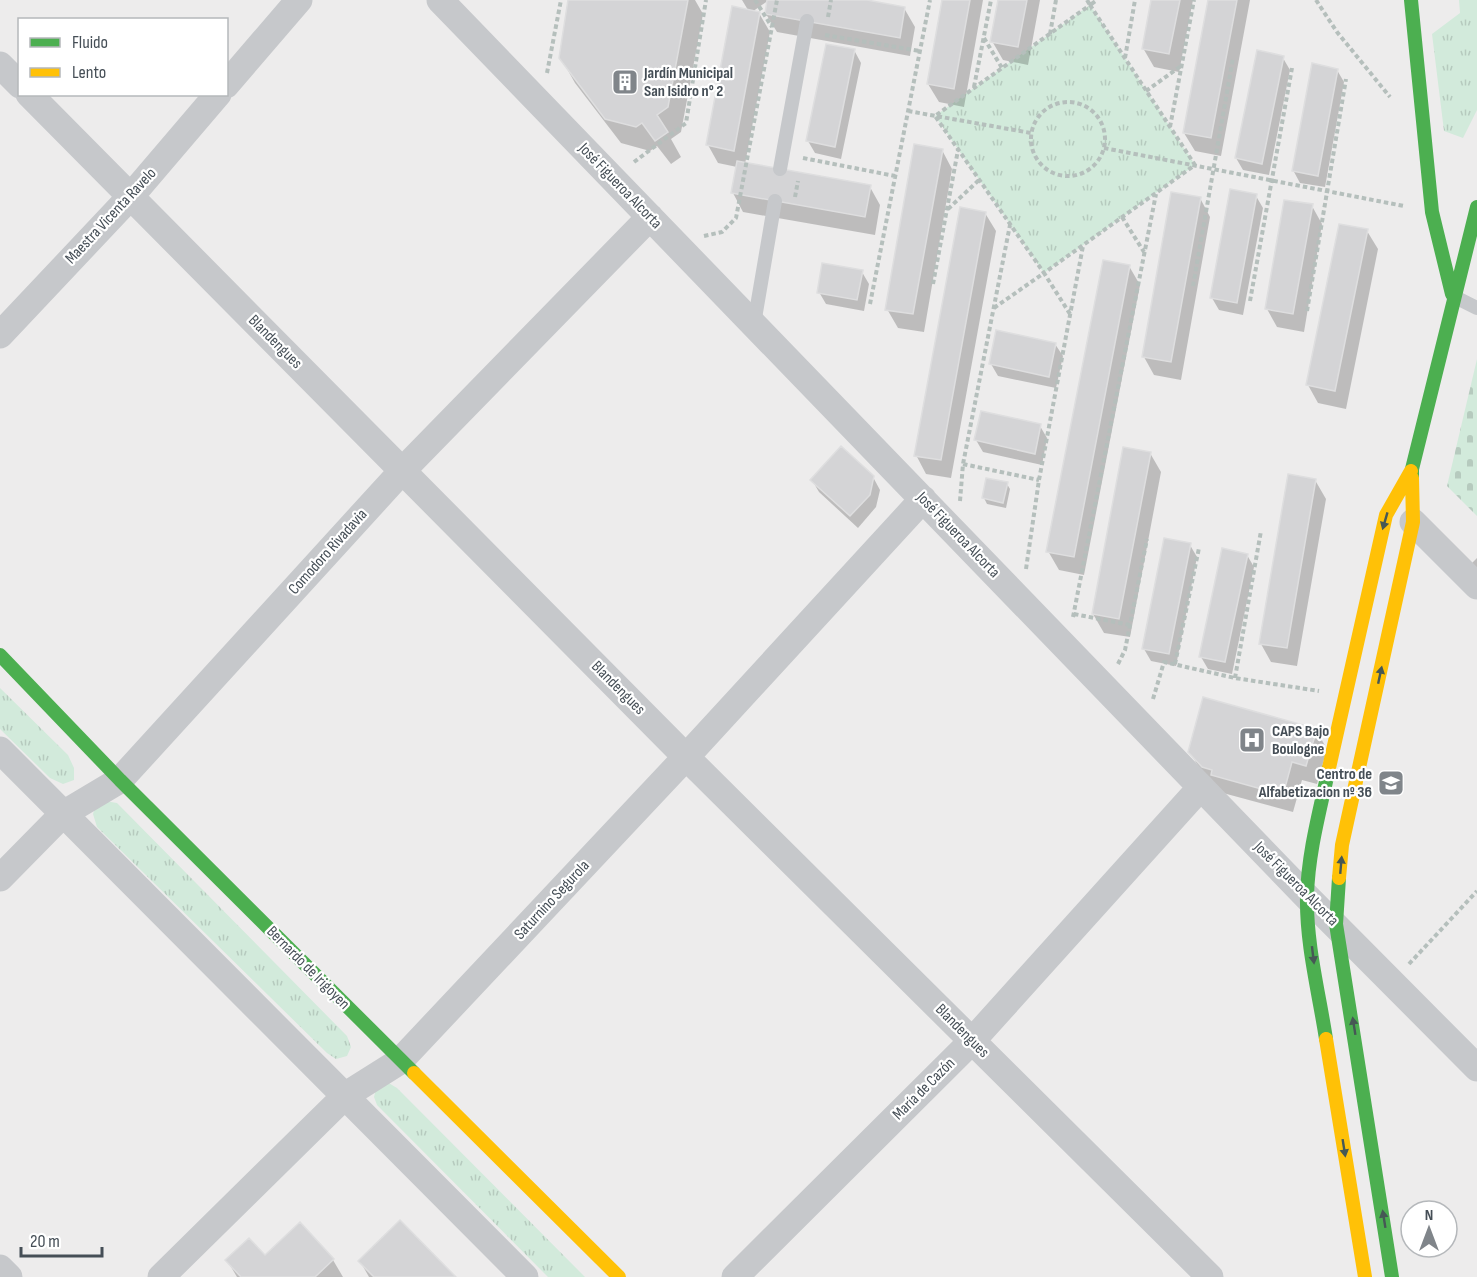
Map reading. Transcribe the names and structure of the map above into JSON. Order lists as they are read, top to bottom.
{
  "streets": {
    "main road": ["Bernardo de Irigoyen"],
    "street": [
      "José Figueroa Alcorta",
      "Maestra Vicenta Ravelo",
      "Blandengues",
      "Comodoro Rivadavia",
      "Saturnino Segurola",
      "María de Cazón"
    ]
  },
  "crossings": [
    ["José Figueroa Alcorta", "Comodoro Rivadavia"],
    ["José Figueroa Alcorta", "Saturnino Segurola"],
    ["José Figueroa Alcorta", "María de Cazón"],
    ["Maestra Vicenta Ravelo", "Blandengues"],
    ["Blandengues", "Comodoro Rivadavia"],
    ["Blandengues", "Saturnino Segurola"],
    ["Blandengues", "María de Cazón"],
    ["Comodoro Rivadavia", "Bernardo de Irigoyen"],
    ["Saturnino Segurola", "Bernardo de Irigoyen"]
  ],
  "places": {
    "building": ["Jardín Municipal San Isidro n° 2"],
    "hospital": ["CAPS Bajo Boulogne"],
    "school or university": ["Centro de Alfabetizacion nº 36"]
  },
  "legend": ["Fluido", "Lento"],
  "scale_bar": "20 m",
  "north": "top"
}
